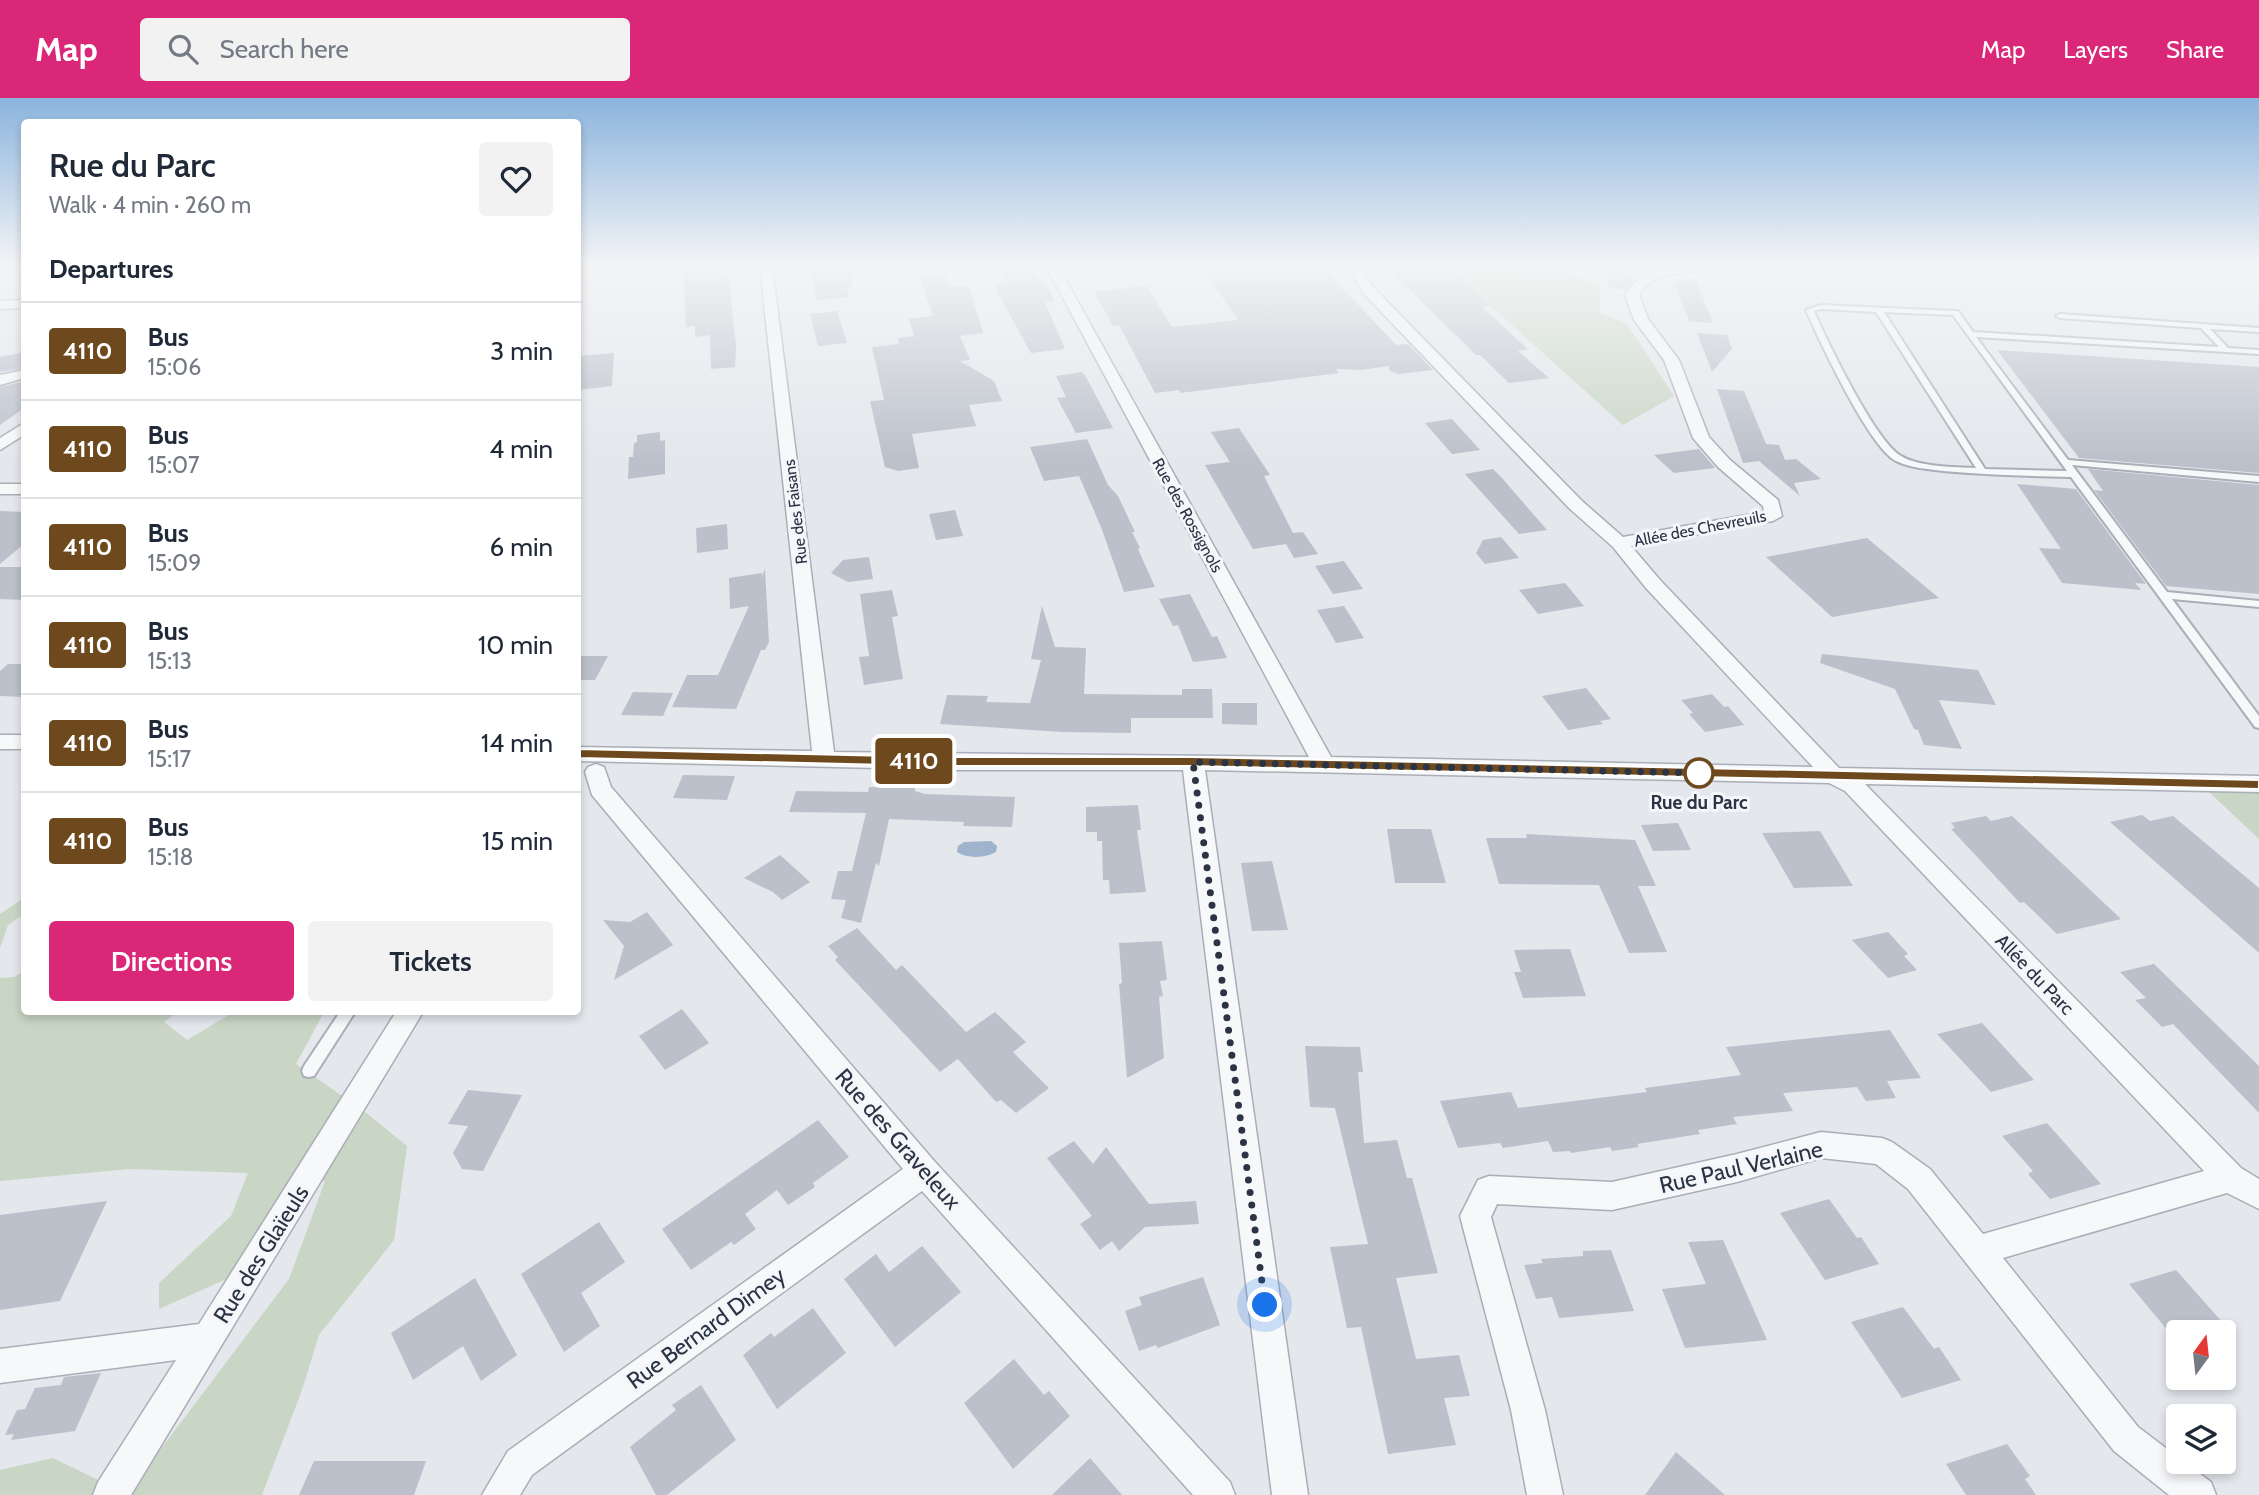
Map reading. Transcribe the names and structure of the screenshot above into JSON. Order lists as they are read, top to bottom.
{
  "streets": {
    "street": [
      "Rue des Faisans",
      "Rue des Rossignols",
      "Allée des Chevreuils",
      "Allée du Parc",
      "Rue des Graveleux",
      "Rue Paul Verlaine",
      "Rue des Glaïeuls",
      "Rue Bernard Dimey"
    ]
  },
  "crossings": [
    ["Rue des Graveleux", "Rue Bernard Dimey"]
  ],
  "places": ["Rue du Parc"],
  "lines": ["bus line 4110"],
  "north": "top",
  "page": {
    "header": "Map",
    "search": "Search here",
    "nav": ["Map", "Layers", "Share"],
    "on_map": "4110",
    "heading": [
      ["Rue du Parc", "Walk · 4 min · 260 m"],
      "Departures"
    ],
    "list": [
      {
        "mark": "4110",
        "name": "Bus",
        "note": "15:06",
        "value": "3 min"
      },
      {
        "mark": "4110",
        "name": "Bus",
        "note": "15:07",
        "value": "4 min"
      },
      {
        "mark": "4110",
        "name": "Bus",
        "note": "15:09",
        "value": "6 min"
      },
      {
        "mark": "4110",
        "name": "Bus",
        "note": "15:13",
        "value": "10 min"
      },
      {
        "mark": "4110",
        "name": "Bus",
        "note": "15:17",
        "value": "14 min"
      },
      {
        "mark": "4110",
        "name": "Bus",
        "note": "15:18",
        "value": "15 min"
      }
    ],
    "buttons": ["Directions", "Tickets"]
  }
}
